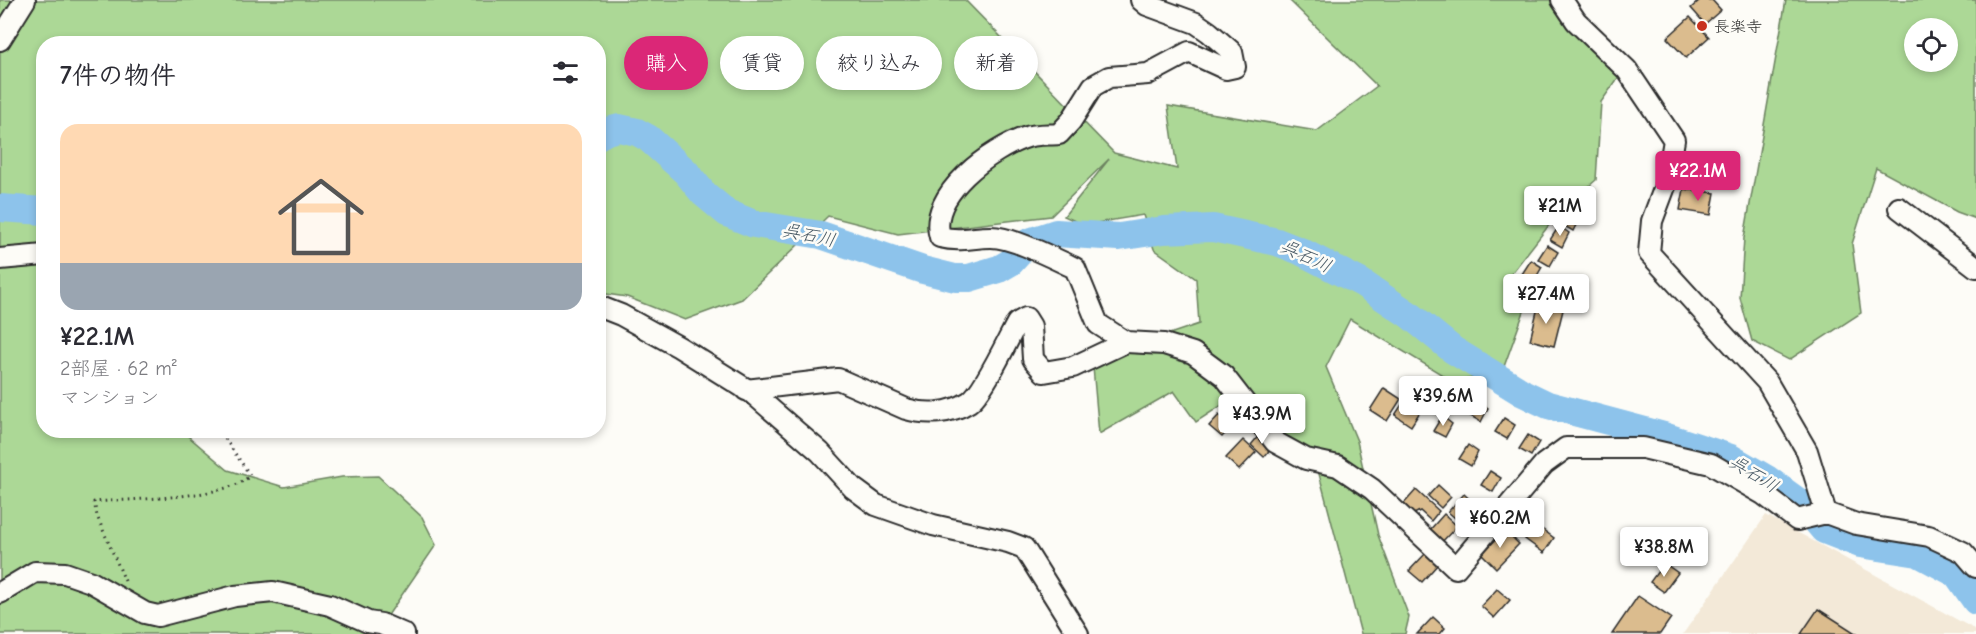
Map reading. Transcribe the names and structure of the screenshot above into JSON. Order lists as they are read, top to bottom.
{
  "water": ["呉石川"],
  "places": ["長楽寺"],
  "page": {
    "chip": [
      "購入",
      "賃貸",
      "絞り込み",
      "新着"
    ],
    "heading": "7件の物件",
    "list": [
      {
        "name": "¥22.1M",
        "note": "2部屋 · 62 m² · マンション"
      }
    ],
    "price": [
      "¥22.1M",
      "¥21M",
      "¥27.4M",
      "¥39.6M",
      "¥43.9M",
      "¥60.2M",
      "¥38.8M"
    ]
  }
}
